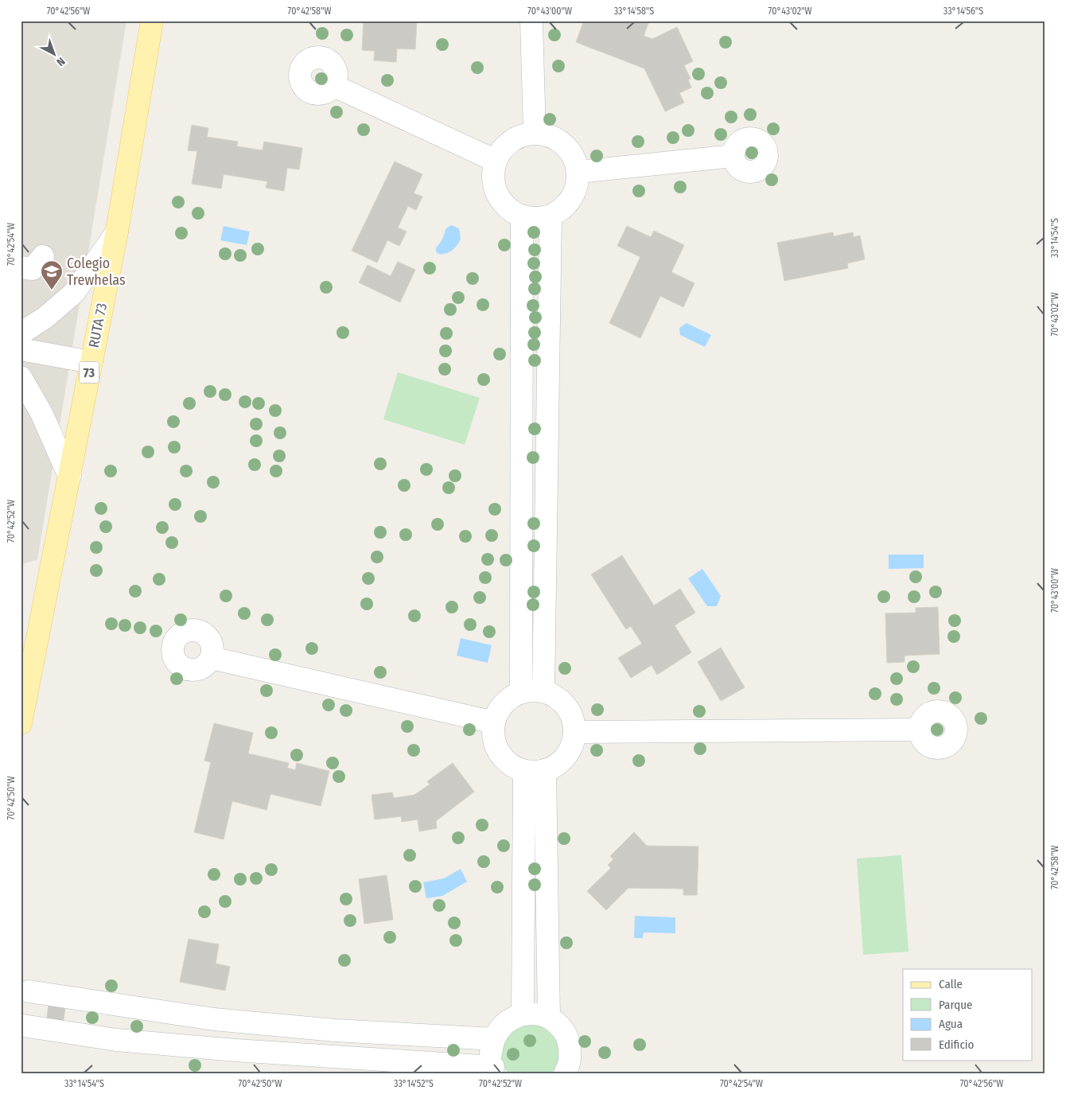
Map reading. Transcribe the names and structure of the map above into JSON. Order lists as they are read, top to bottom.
{
  "streets": {
    "main road": ["RUTA 73", "73"]
  },
  "places": {
    "school or university": ["Colegio Trewhelas"]
  },
  "legend": [
    "Calle",
    "Parque",
    "Agua",
    "Edificio"
  ],
  "north": "bottom right",
  "coordinates": [
    "70°42'56\"W",
    "70°42'58\"W",
    "70°43'00\"W",
    "33°14'58\"S",
    "70°43'02\"W",
    "33°14'56\"S",
    "33°14'54\"S",
    "70°42'54\"W",
    "70°42'52\"W",
    "70°42'50\"W",
    "33°14'52\"S"
  ]
}
